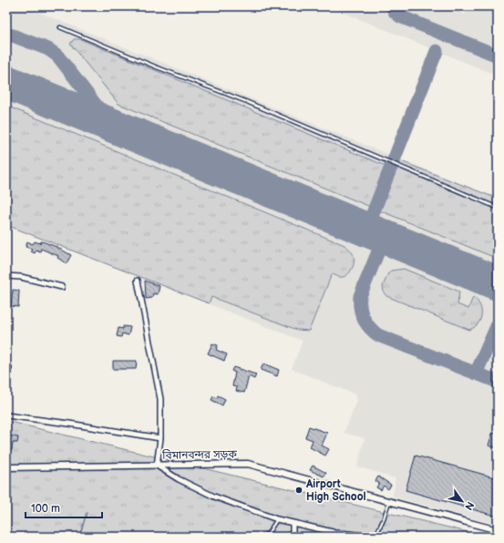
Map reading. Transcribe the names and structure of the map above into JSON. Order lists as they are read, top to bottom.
{
  "streets": {
    "street": ["বিমানবন্দর সড়ক"]
  },
  "places": ["Airport High School"],
  "scale_bar": "100 m",
  "north": "bottom right"
}
